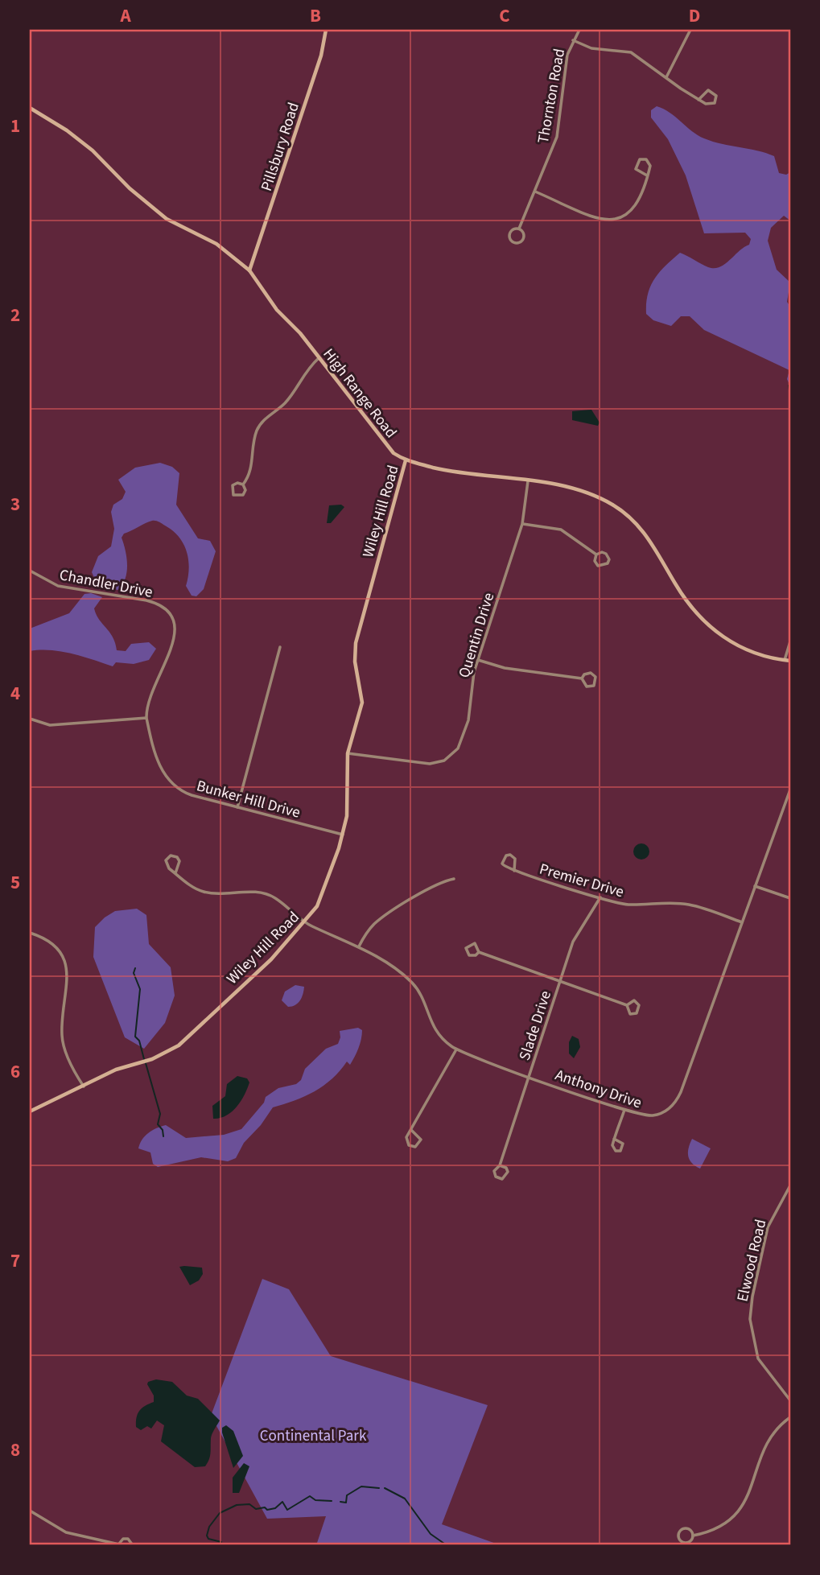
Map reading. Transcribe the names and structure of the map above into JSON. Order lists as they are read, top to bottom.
{
  "streets": {
    "street": [
      "Thornton Road",
      "Pillsbury Road",
      "High Range Road",
      "Wiley Hill Road",
      "Chandler Drive",
      "Quentin Drive",
      "Bunker Hill Drive",
      "Premier Drive",
      "Slade Drive",
      "Anthony Drive",
      "Elwood Road"
    ]
  },
  "crossings": [
    ["Pillsbury Road", "High Range Road"],
    ["High Range Road", "Wiley Hill Road"],
    ["High Range Road", "Quentin Drive"],
    ["Wiley Hill Road", "Quentin Drive"],
    ["Wiley Hill Road", "Bunker Hill Drive"],
    ["Wiley Hill Road", "Anthony Drive"],
    ["Chandler Drive", "Bunker Hill Drive"],
    ["Premier Drive", "Slade Drive"],
    ["Premier Drive", "Anthony Drive"],
    ["Slade Drive", "Anthony Drive"]
  ],
  "parks": ["Continental Park"],
  "grid": {
    "columns": [
      "A",
      "B",
      "C",
      "D"
    ],
    "rows": [
      "1",
      "2",
      "3",
      "4",
      "5",
      "6",
      "7",
      "8"
    ]
  }
}
